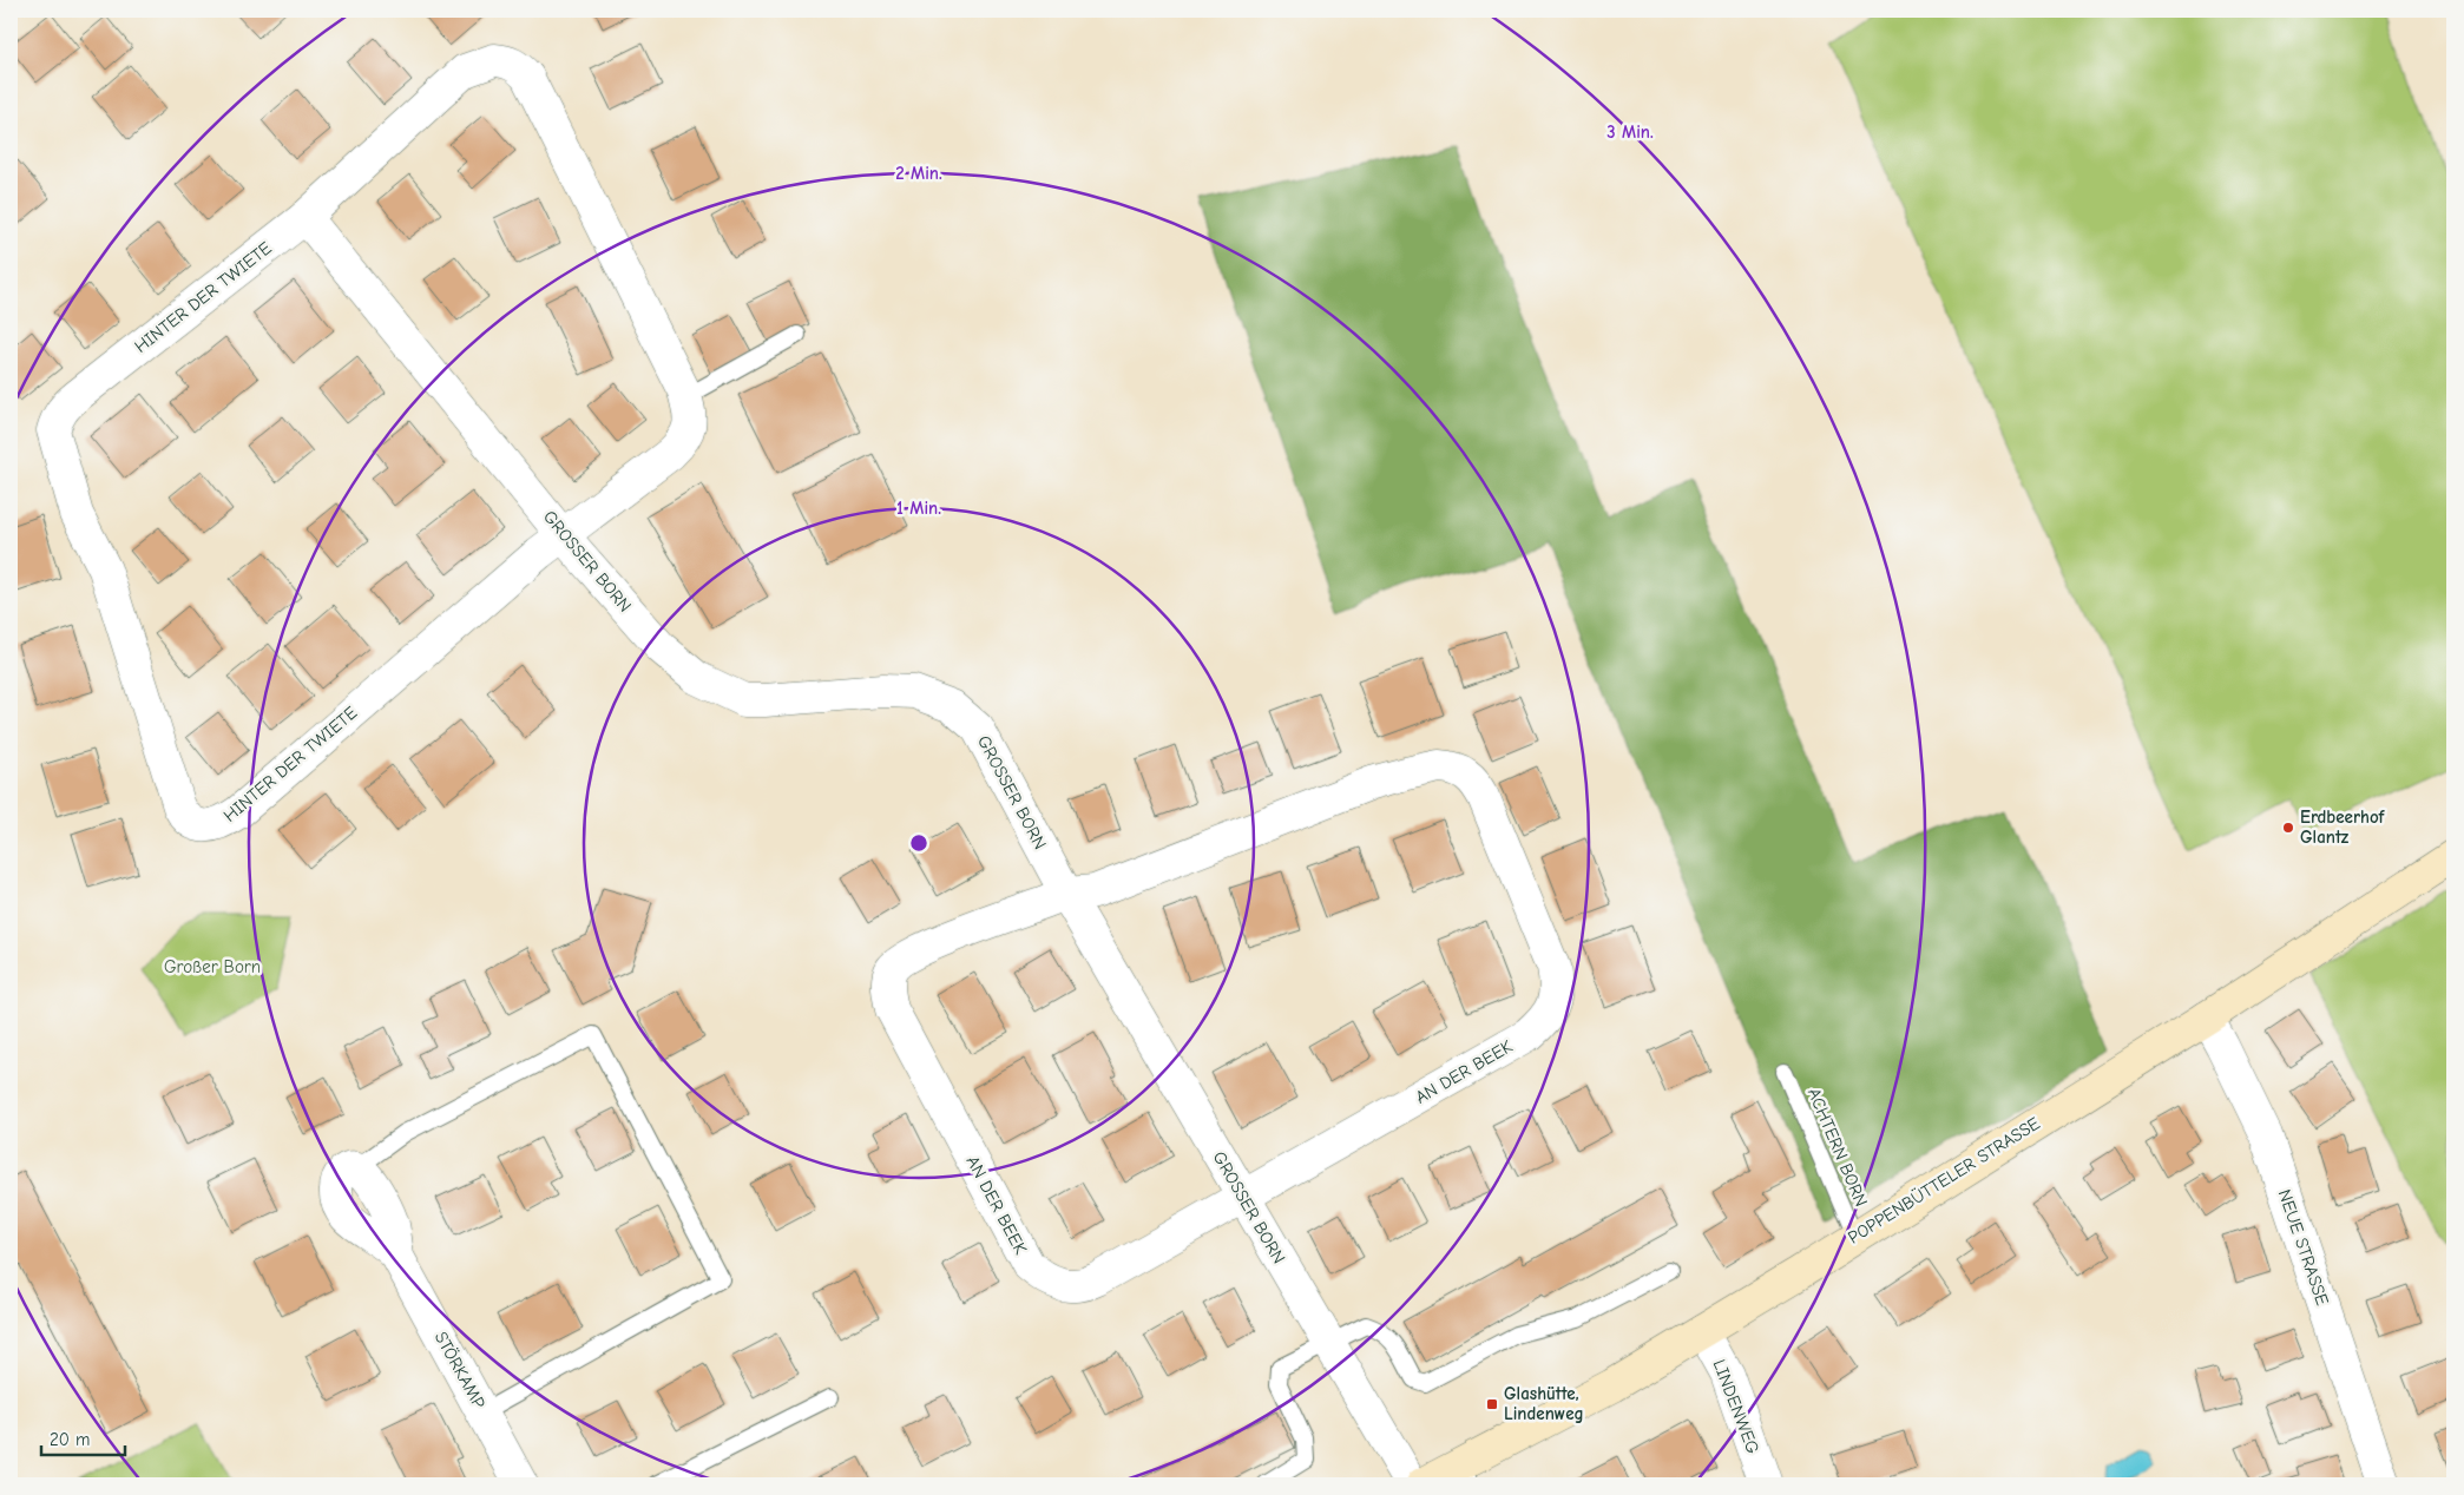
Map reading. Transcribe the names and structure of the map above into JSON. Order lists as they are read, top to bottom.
{
  "streets": {
    "main road": ["POPPENBÜTTELER STRASSE"],
    "street": [
      "HINTER DER TWIETE",
      "GROSSER BORN",
      "AN DER BEEK",
      "NEUE STRASSE",
      "STÖRKAMP",
      "LINDENWEG"
    ],
    "lane": ["ACHTERN BORN"]
  },
  "crossings": [
    ["HINTER DER TWIETE", "GROSSER BORN"],
    ["GROSSER BORN", "AN DER BEEK"],
    ["ACHTERN BORN", "POPPENBÜTTELER STRASSE"],
    ["POPPENBÜTTELER STRASSE", "NEUE STRASSE"],
    ["POPPENBÜTTELER STRASSE", "LINDENWEG"]
  ],
  "parks": ["Großer Born"],
  "places": {
    "other": ["Erdbeerhof Glantz"],
    "transit": ["Glashütte, Lindenweg"]
  },
  "scale_bar": "20 m",
  "rings": ["3 Min.", "2 Min.", "1 Min."]
}
